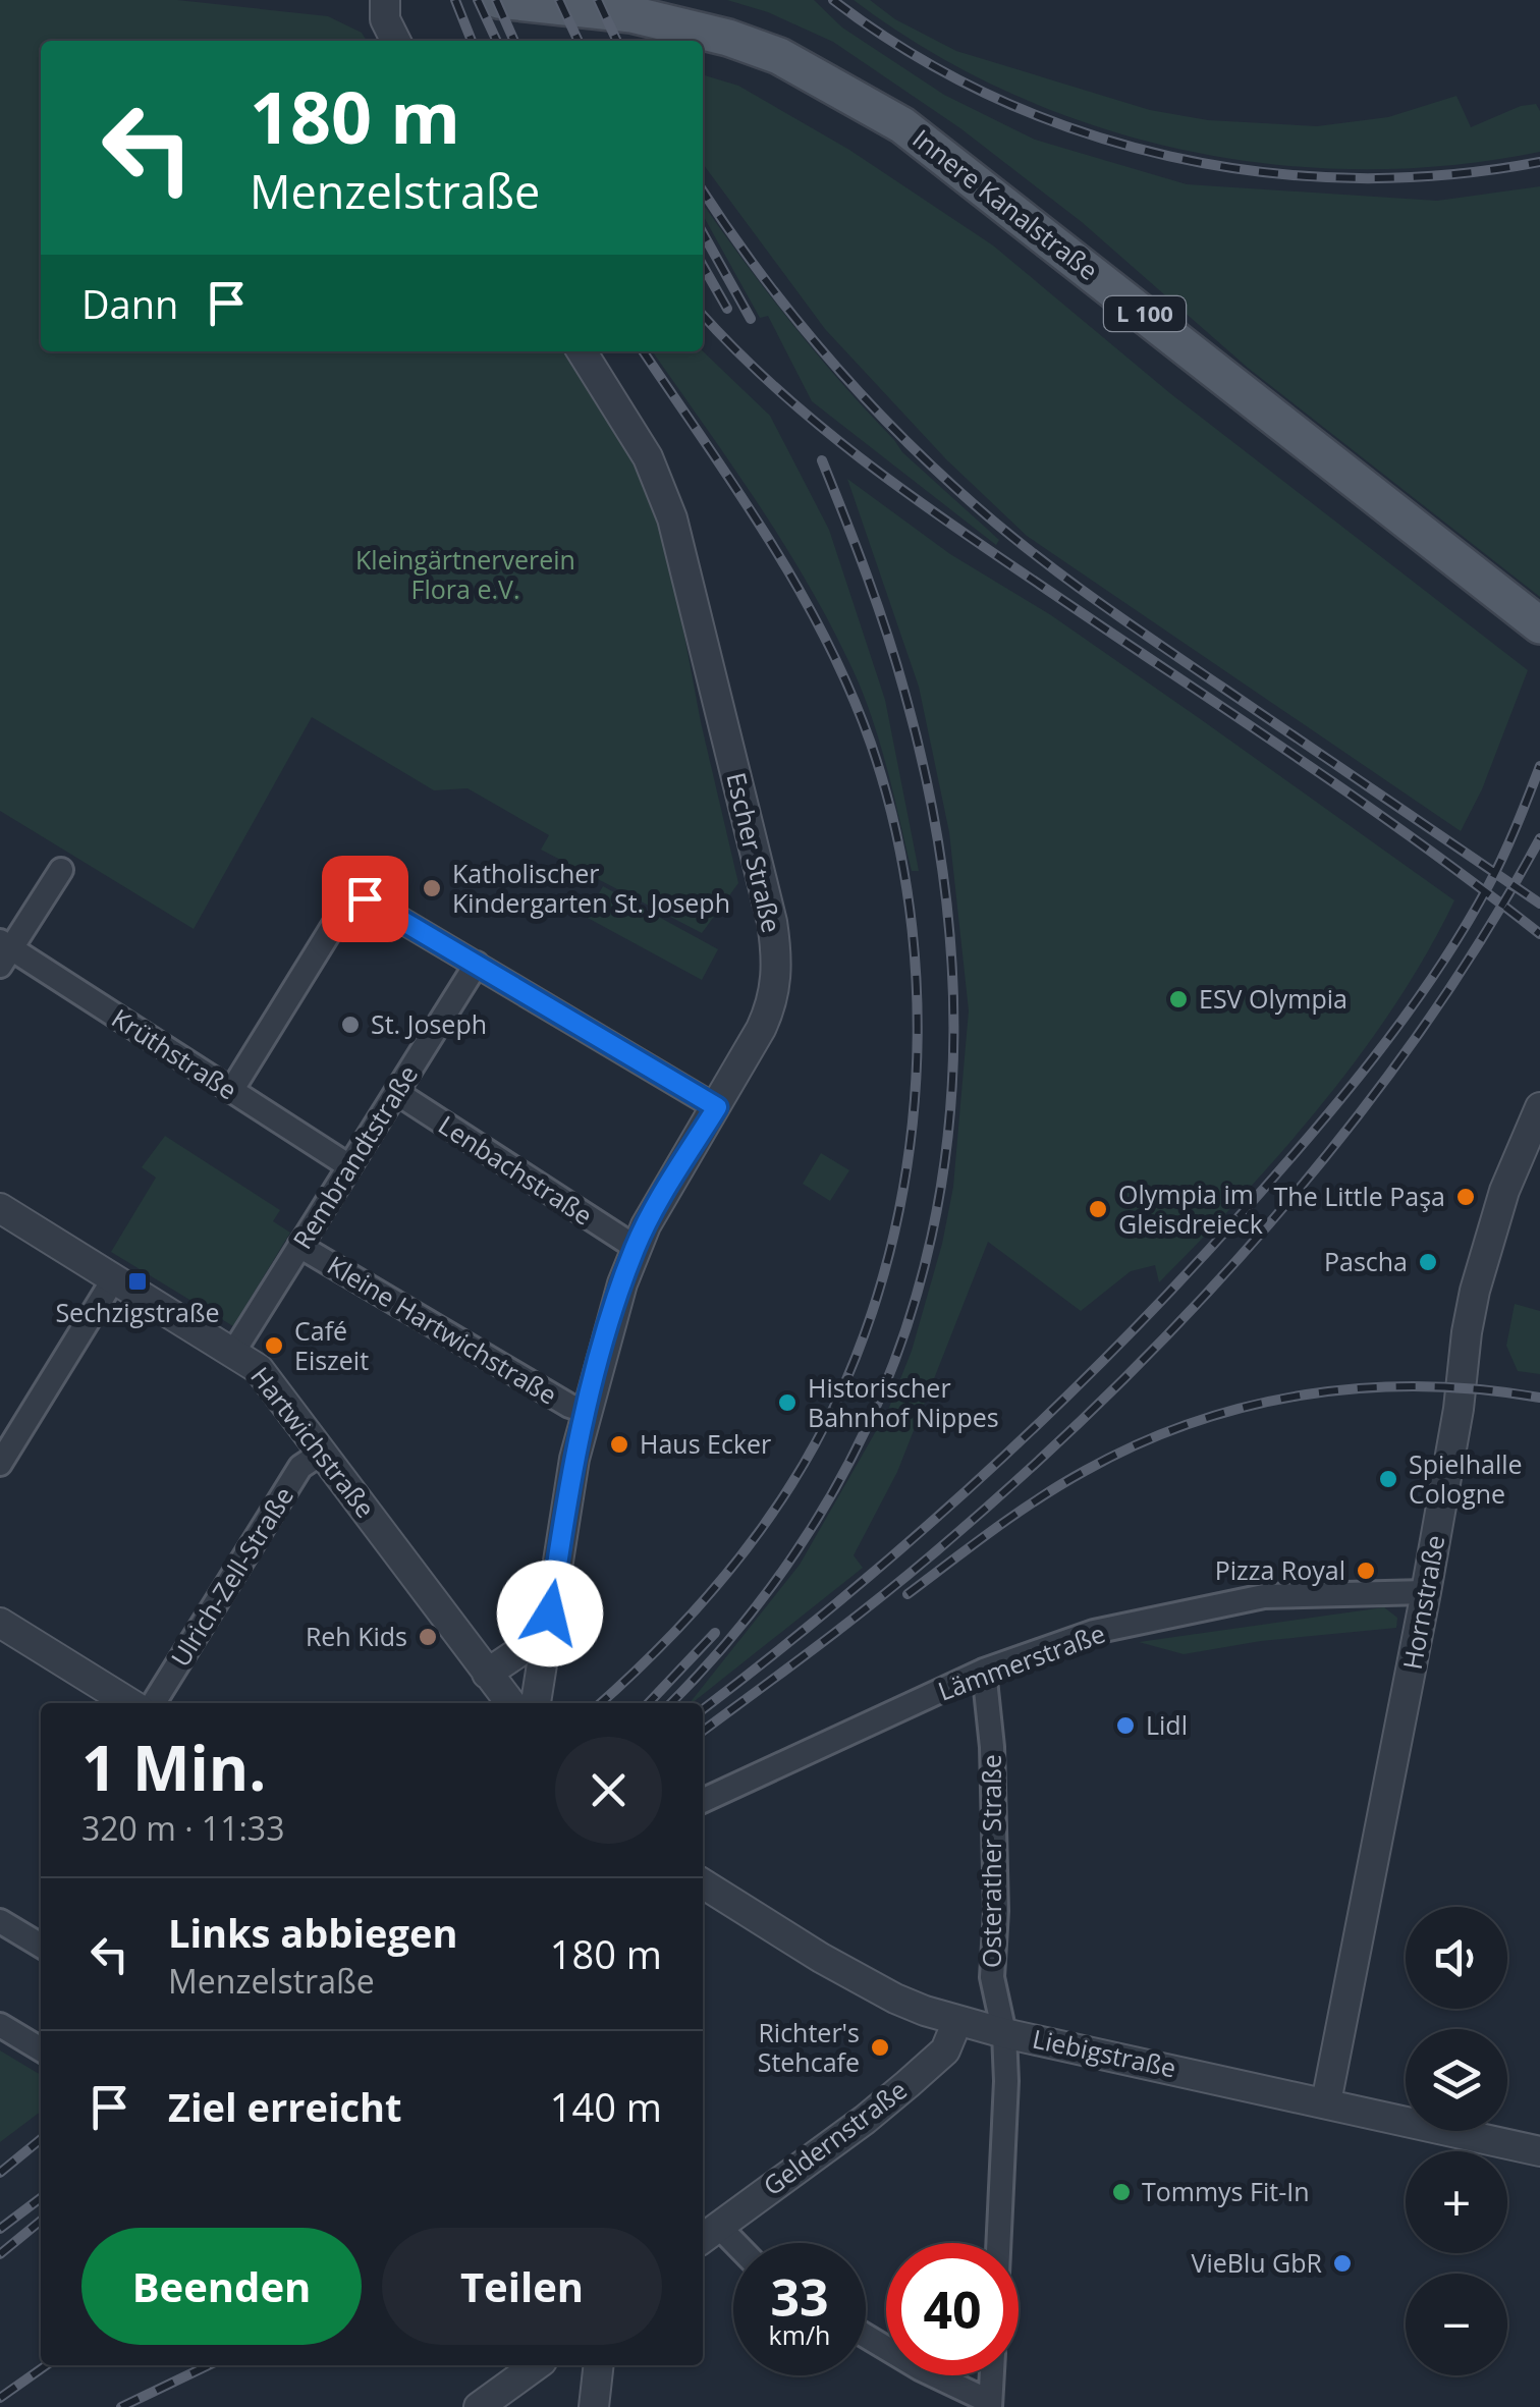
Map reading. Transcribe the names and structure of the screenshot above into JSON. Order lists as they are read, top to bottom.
{
  "streets": {
    "main road": ["Innere Kanalstraße", "L 100"],
    "street": [
      "Escher Straße",
      "Krüthstraße",
      "Rembrandtstraße",
      "Lenbachstraße",
      "Kleine Hartwichstraße",
      "Hartwichstraße",
      "Ulrich-Zell-Straße",
      "Hornstraße",
      "Lämmerstraße",
      "Osterather Straße",
      "Liebigstraße",
      "Geldernstraße"
    ]
  },
  "crossings": [
    ["Escher Straße", "Lenbachstraße"],
    ["Escher Straße", "Kleine Hartwichstraße"],
    ["Krüthstraße", "Rembrandtstraße"],
    ["Rembrandtstraße", "Lenbachstraße"],
    ["Rembrandtstraße", "Kleine Hartwichstraße"],
    ["Rembrandtstraße", "Hartwichstraße"],
    ["Hartwichstraße", "Ulrich-Zell-Straße"],
    ["Hornstraße", "Lämmerstraße"],
    ["Hornstraße", "Liebigstraße"],
    ["Lämmerstraße", "Osterather Straße"],
    ["Osterather Straße", "Liebigstraße"],
    ["Liebigstraße", "Geldernstraße"]
  ],
  "parks": ["Kleingärtnerverein Flora e.V."],
  "places": {
    "other": [
      "Katholischer Kindergarten St. Joseph",
      "ESV Olympia",
      "St. Joseph",
      "The Little Paşa",
      "Olympia im Gleisdreieck",
      "Pascha",
      "Café Eiszeit",
      "Historischer Bahnhof Nippes",
      "Haus Ecker",
      "Spielhalle Cologne",
      "Pizza Royal",
      "Reh Kids",
      "Lidl",
      "Richter's Stehcafe",
      "Tommys Fit-In",
      "VieBlu GbR"
    ],
    "transit": ["Sechzigstraße"]
  },
  "page": {
    "turn": ["180 m", "Menzelstraße"],
    "then": "Dann",
    "heading": ["1 Min.", "320 m · 11:33"],
    "list": [
      {
        "name": "Links abbiegen",
        "note": "Menzelstraße",
        "value": "180 m"
      },
      {
        "name": "Ziel erreicht",
        "value": "140 m"
      }
    ],
    "map_buttons": ["+", "−"],
    "buttons": ["Beenden", "Teilen"],
    "speed": "33 km/h",
    "limit": "40"
  }
}
